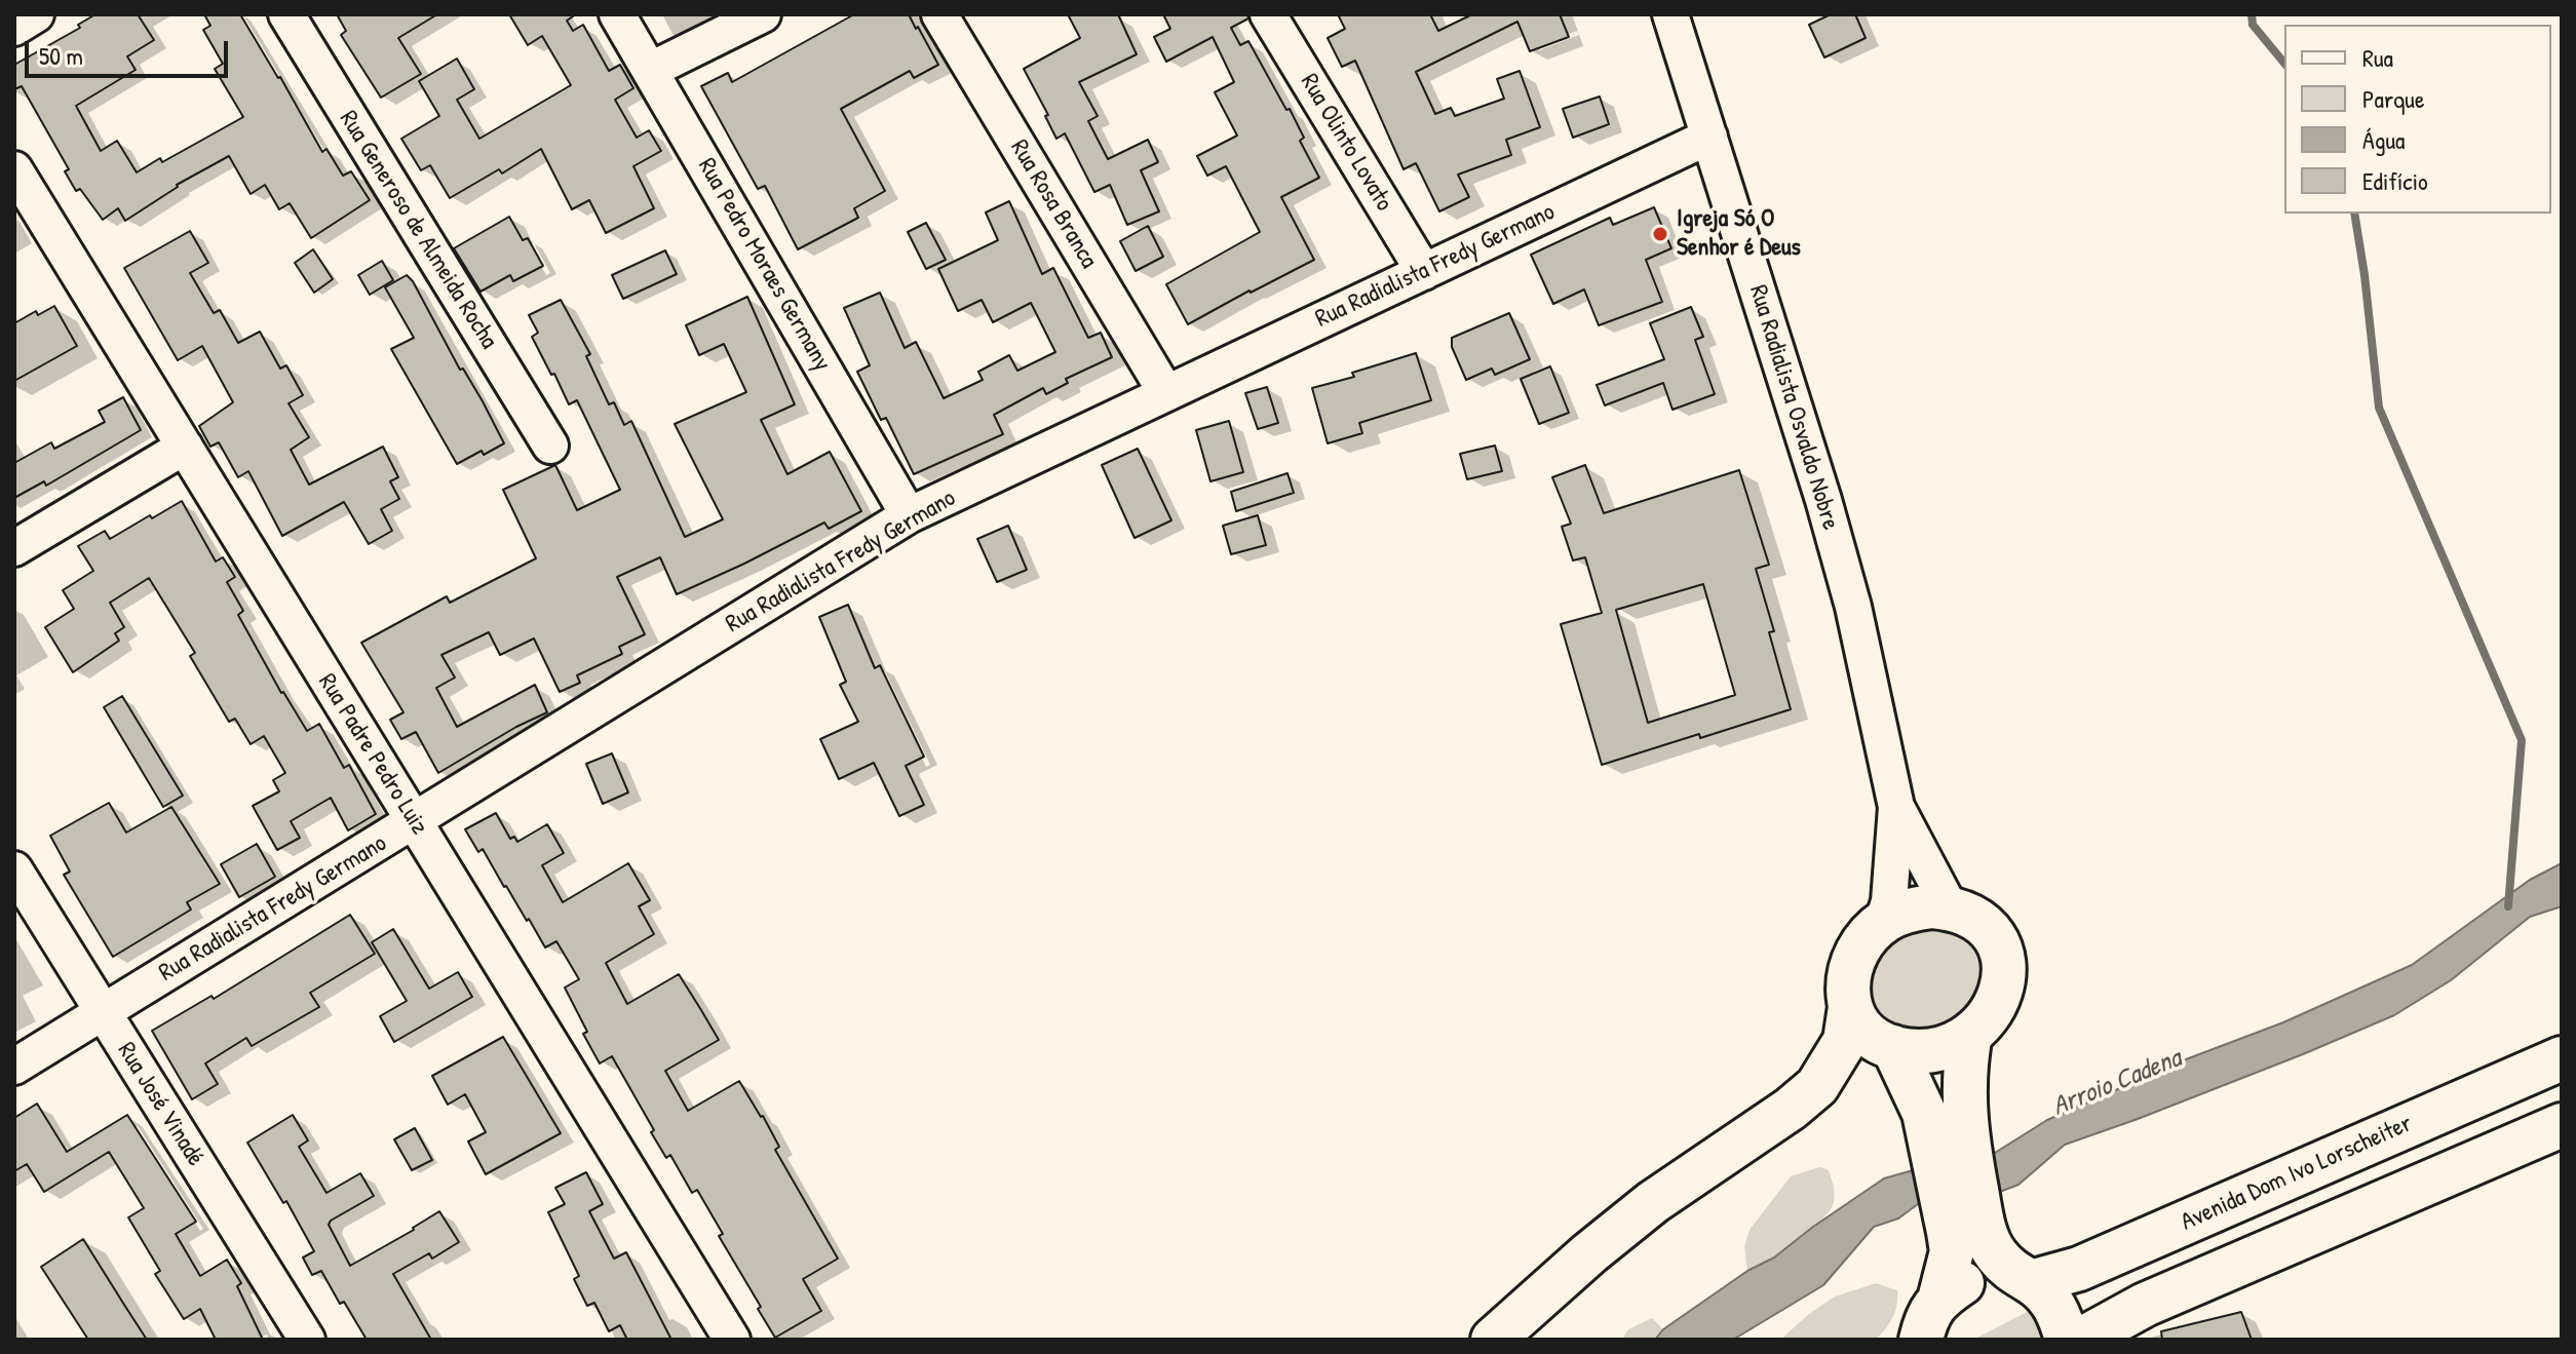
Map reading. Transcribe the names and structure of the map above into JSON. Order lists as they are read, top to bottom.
{
  "streets": {
    "main road": ["Avenida Dom Ivo Lorscheiter"],
    "street": [
      "Rua Olinto Lovato",
      "Rua Rosa Branca",
      "Rua Generoso de Almeida Rocha",
      "Rua Pedro Moraes Germany",
      "Rua Radialista Fredy Germano",
      "Rua Radialista Osvaldo Nobre",
      "Rua Padre Pedro Luiz",
      "Rua José Vinadé"
    ]
  },
  "crossings": [
    ["Rua Olinto Lovato", "Rua Radialista Fredy Germano"],
    ["Rua Rosa Branca", "Rua Radialista Fredy Germano"],
    ["Rua Pedro Moraes Germany", "Rua Radialista Fredy Germano"],
    ["Rua Radialista Fredy Germano", "Rua Radialista Osvaldo Nobre"],
    ["Rua Radialista Fredy Germano", "Rua Padre Pedro Luiz"],
    ["Rua Radialista Fredy Germano", "Rua José Vinadé"]
  ],
  "water": ["Arroio Cadena"],
  "places": ["Igreja Só O Senhor é Deus"],
  "legend": [
    "Rua",
    "Parque",
    "Água",
    "Edifício"
  ],
  "scale_bar": "50 m"
}
